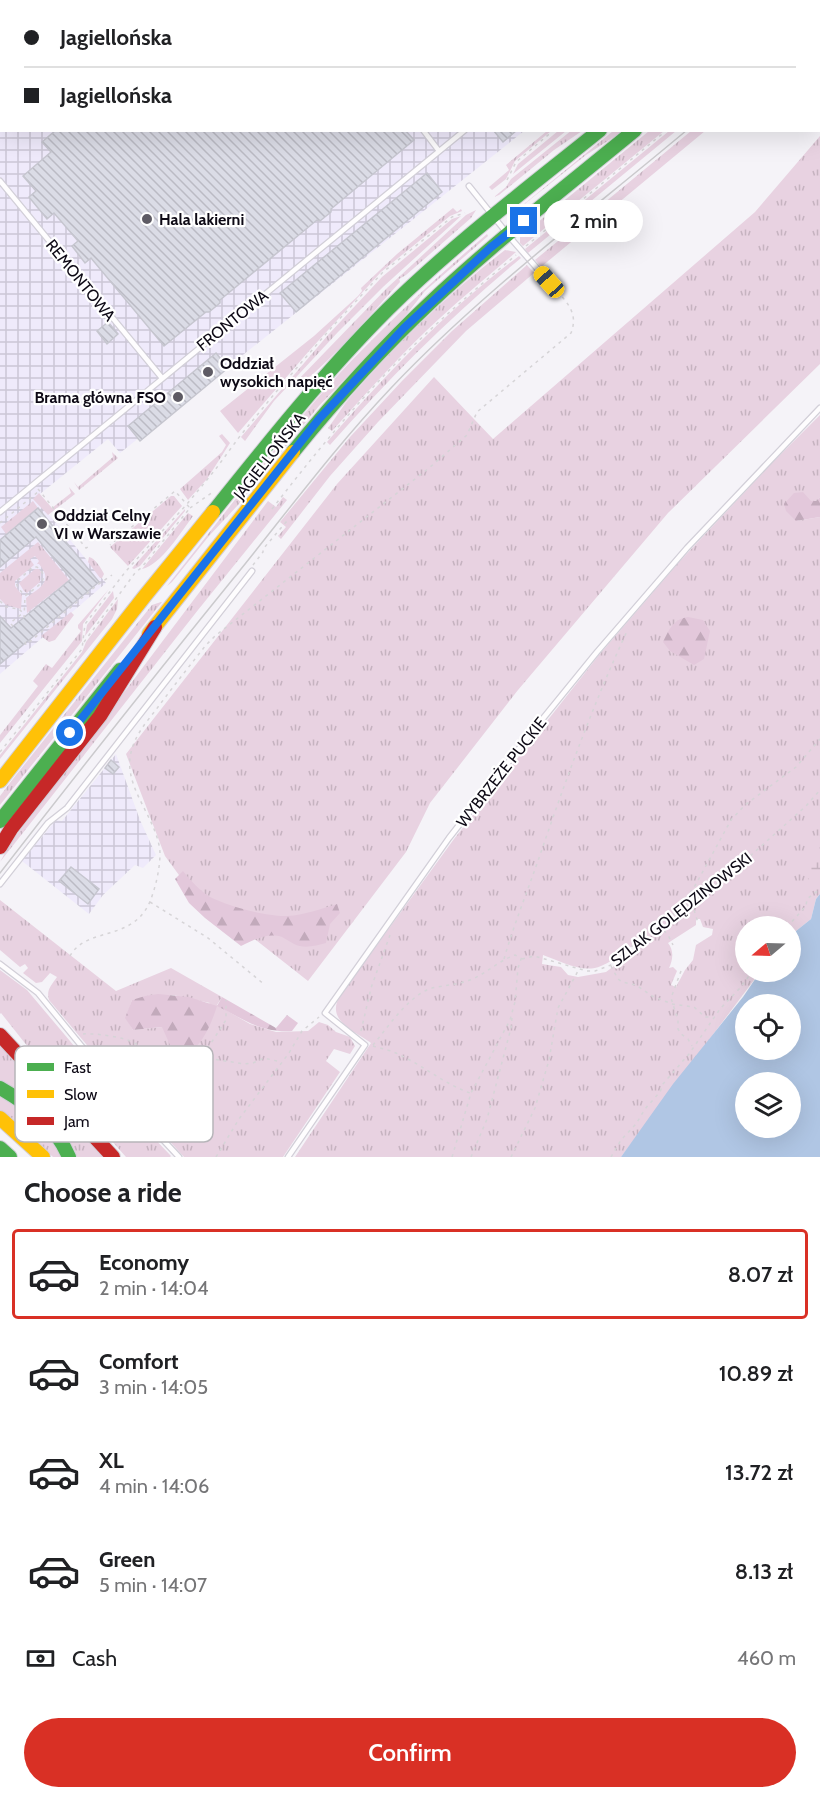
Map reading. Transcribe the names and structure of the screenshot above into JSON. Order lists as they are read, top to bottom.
{
  "streets": {
    "main road": ["JAGIELLOŃSKA"],
    "lane": ["REMONTOWA", "FRONTOWA", "WYBRZEŻE PUCKIE"],
    "path": ["SZLAK GOLĘDZINOWSKI"]
  },
  "crossings": [
    ["REMONTOWA", "FRONTOWA"]
  ],
  "places": [
    "Hala lakierni",
    "Oddział wysokich napięć",
    "Brama główna FSO",
    "Oddział Celny VI w Warszawie"
  ],
  "legend": ["Fast", "Slow", "Jam"],
  "north": "left",
  "page": {
    "banner": ["Jagiellońska", "Jagiellońska"],
    "bubble": "2 min",
    "heading": "Choose a ride",
    "list": [
      {
        "name": "Economy",
        "note": "2 min · 14:04",
        "value": "8.07 zł"
      },
      {
        "name": "Comfort",
        "note": "3 min · 14:05",
        "value": "10.89 zł"
      },
      {
        "name": "XL",
        "note": "4 min · 14:06",
        "value": "13.72 zł"
      },
      {
        "name": "Green",
        "note": "5 min · 14:07",
        "value": "8.13 zł"
      }
    ],
    "pay": ["Cash", "460 m"],
    "buttons": "Confirm"
  }
}
